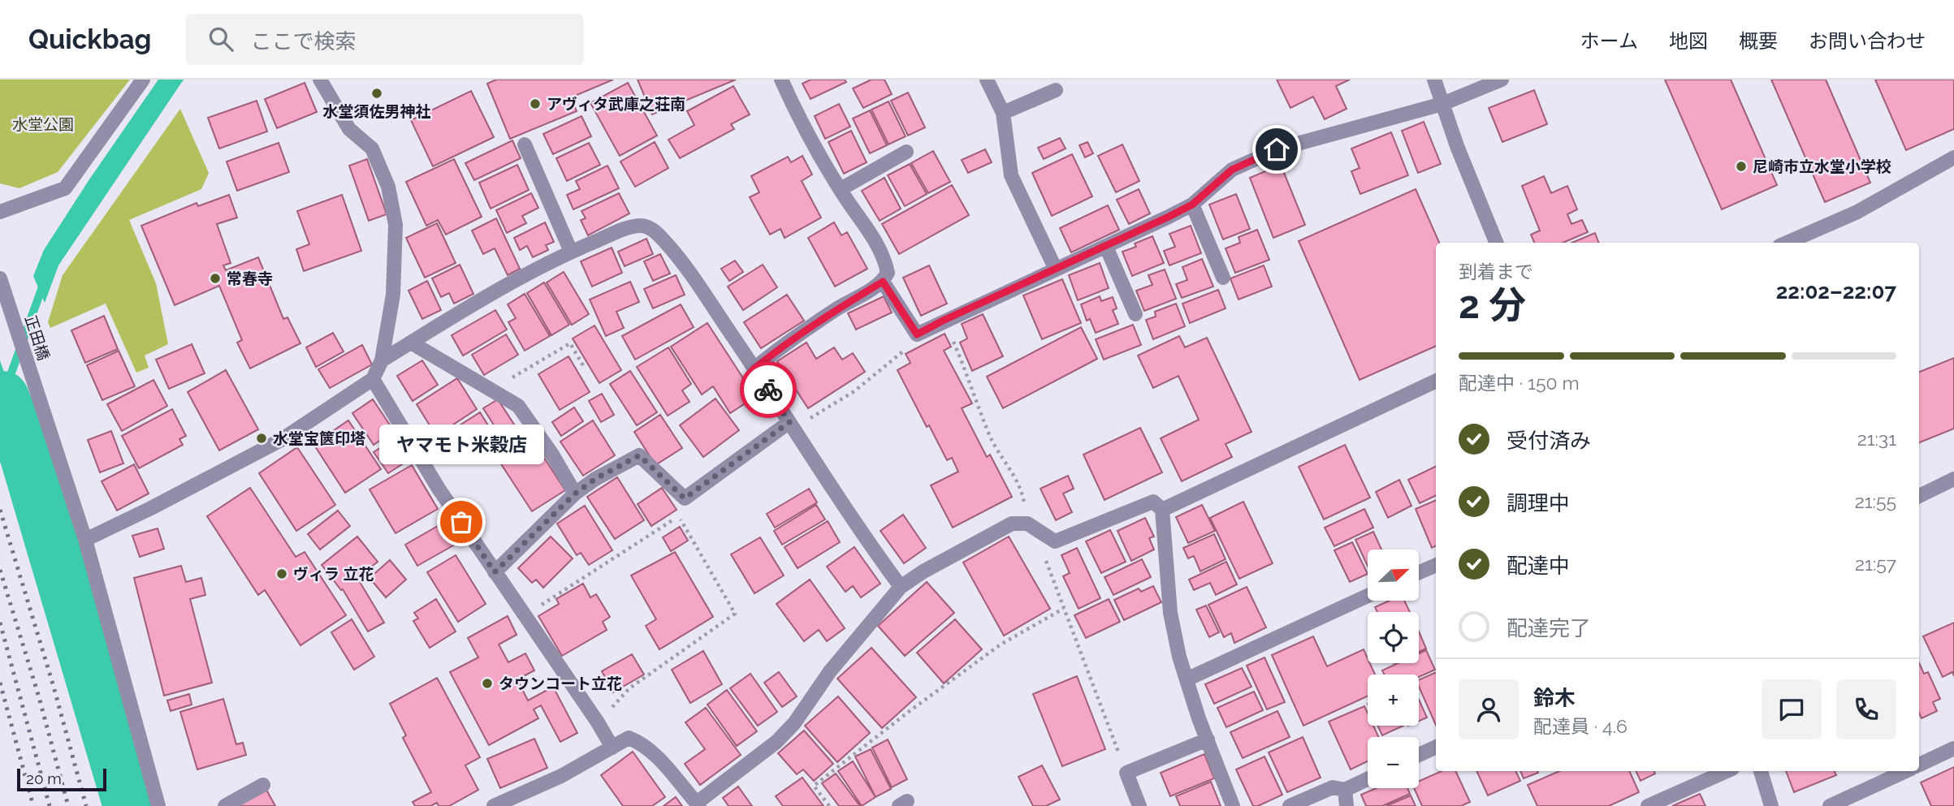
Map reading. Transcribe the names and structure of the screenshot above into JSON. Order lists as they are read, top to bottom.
{
  "streets": {
    "street": ["正田橋"]
  },
  "parks": ["水堂公園"],
  "places": [
    "水堂須佐男神社",
    "アヴィタ武庫之荘南",
    "尼崎市立水堂小学校",
    "常春寺",
    "水堂宝篋印塔",
    "ヤマモト米穀店",
    "ヴィラ 立花",
    "タウンコート立花"
  ],
  "scale_bar": "20 m",
  "north": "top right",
  "page": {
    "header": "Quickbag",
    "search": "ここで検索",
    "nav": [
      "ホーム",
      "地図",
      "概要",
      "お問い合わせ"
    ],
    "heading": ["2 分", "到着まで", "22:02–22:07"],
    "panel": ["鈴木", "配達員 · 4.6"],
    "bar": "配達中 · 150 m",
    "list": [
      ["受付済み", "21:31"],
      ["調理中", "21:55"],
      ["配達中", "21:57"],
      "配達完了"
    ],
    "bubble": "ヤマモト米穀店",
    "map_buttons": ["+", "−"],
    "scale": "20 m"
  }
}
